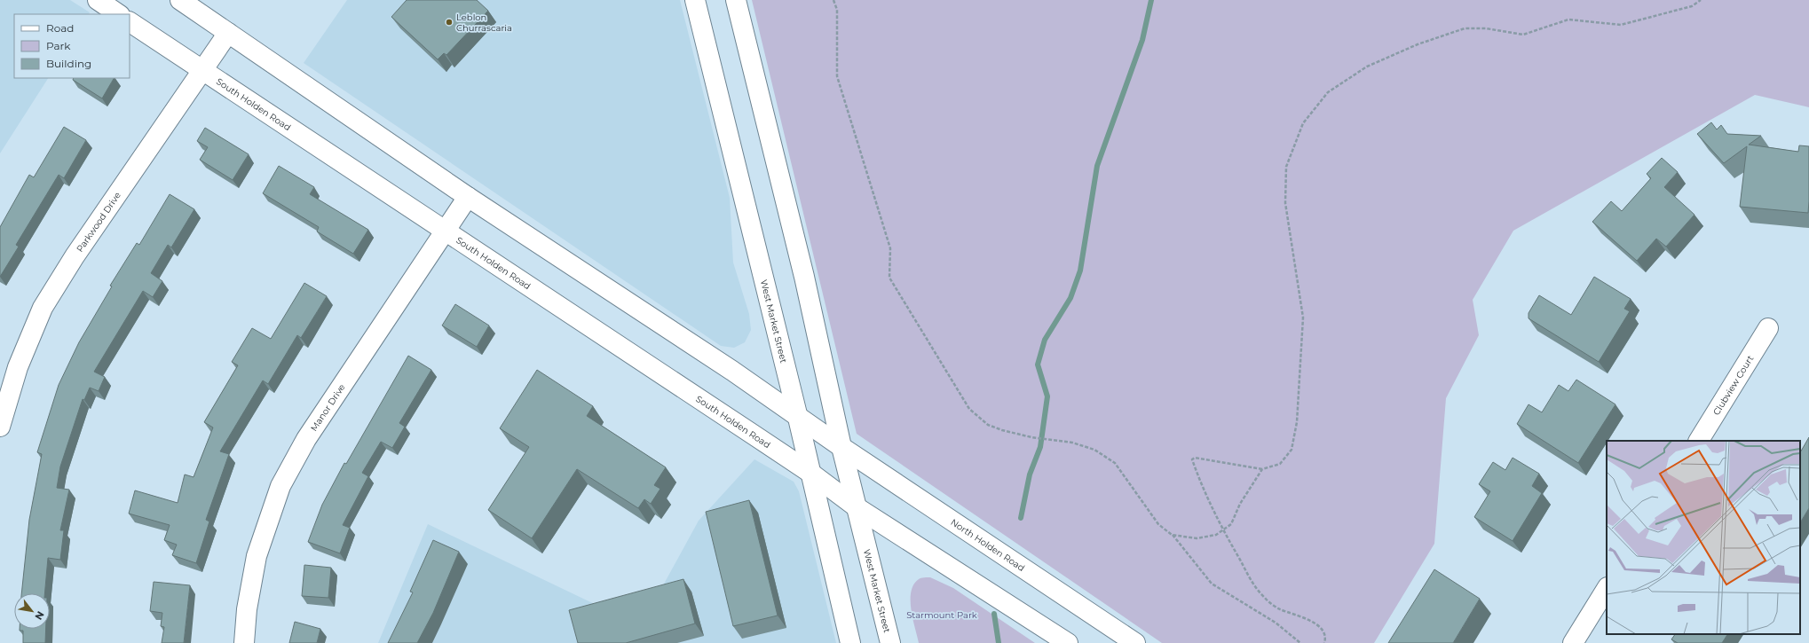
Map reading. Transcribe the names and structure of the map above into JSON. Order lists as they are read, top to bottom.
{
  "streets": {
    "main road": [
      "South Holden Road",
      "Parkwood Drive",
      "West Market Street",
      "Clubview Court",
      "Manor Drive",
      "North Holden Road"
    ]
  },
  "crossings": [
    ["South Holden Road", "Parkwood Drive"],
    ["South Holden Road", "West Market Street"],
    ["South Holden Road", "Manor Drive"],
    ["West Market Street", "North Holden Road"]
  ],
  "parks": ["Starmount Park"],
  "places": ["Leblon Churrascaria"],
  "legend": ["Road", "Park", "Building"],
  "north": "bottom right"
}
